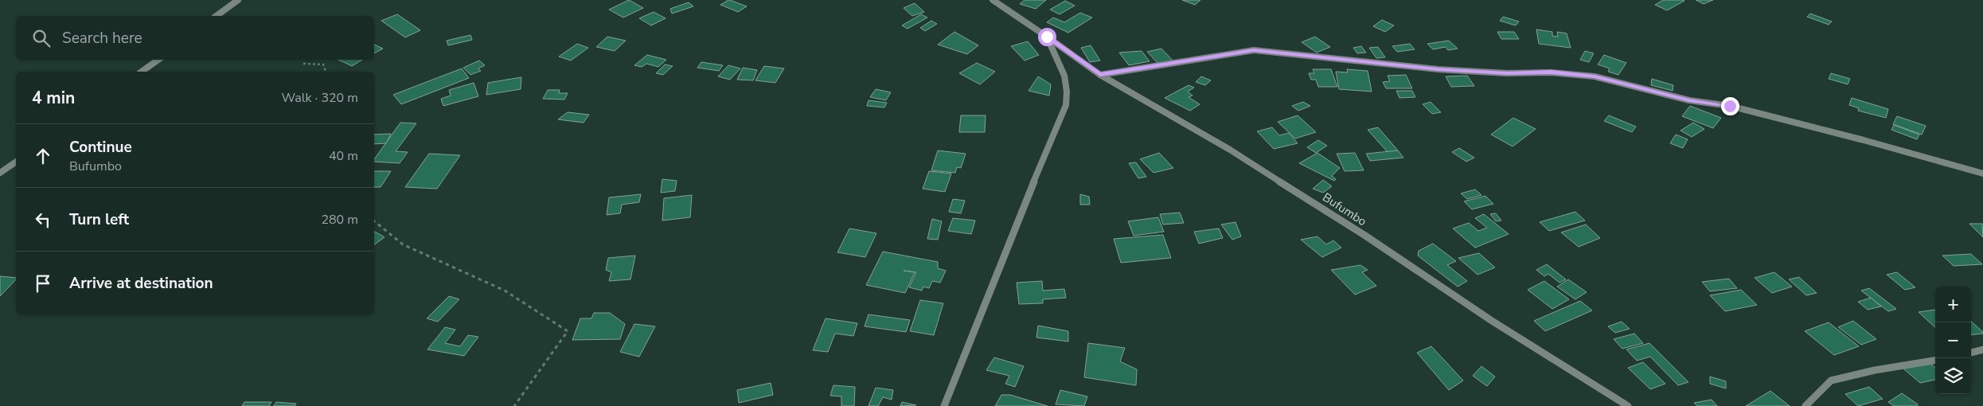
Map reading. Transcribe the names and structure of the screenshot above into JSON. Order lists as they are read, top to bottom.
{
  "streets": {
    "street": ["Bufumbo"]
  },
  "page": {
    "search": "Search here",
    "heading": ["4 min", "Walk · 320 m"],
    "list": [
      ["Continue", "Bufumbo", "40 m"],
      ["Turn left", "280 m"],
      "Arrive at destination"
    ],
    "map_buttons": ["+", "−"]
  }
}
